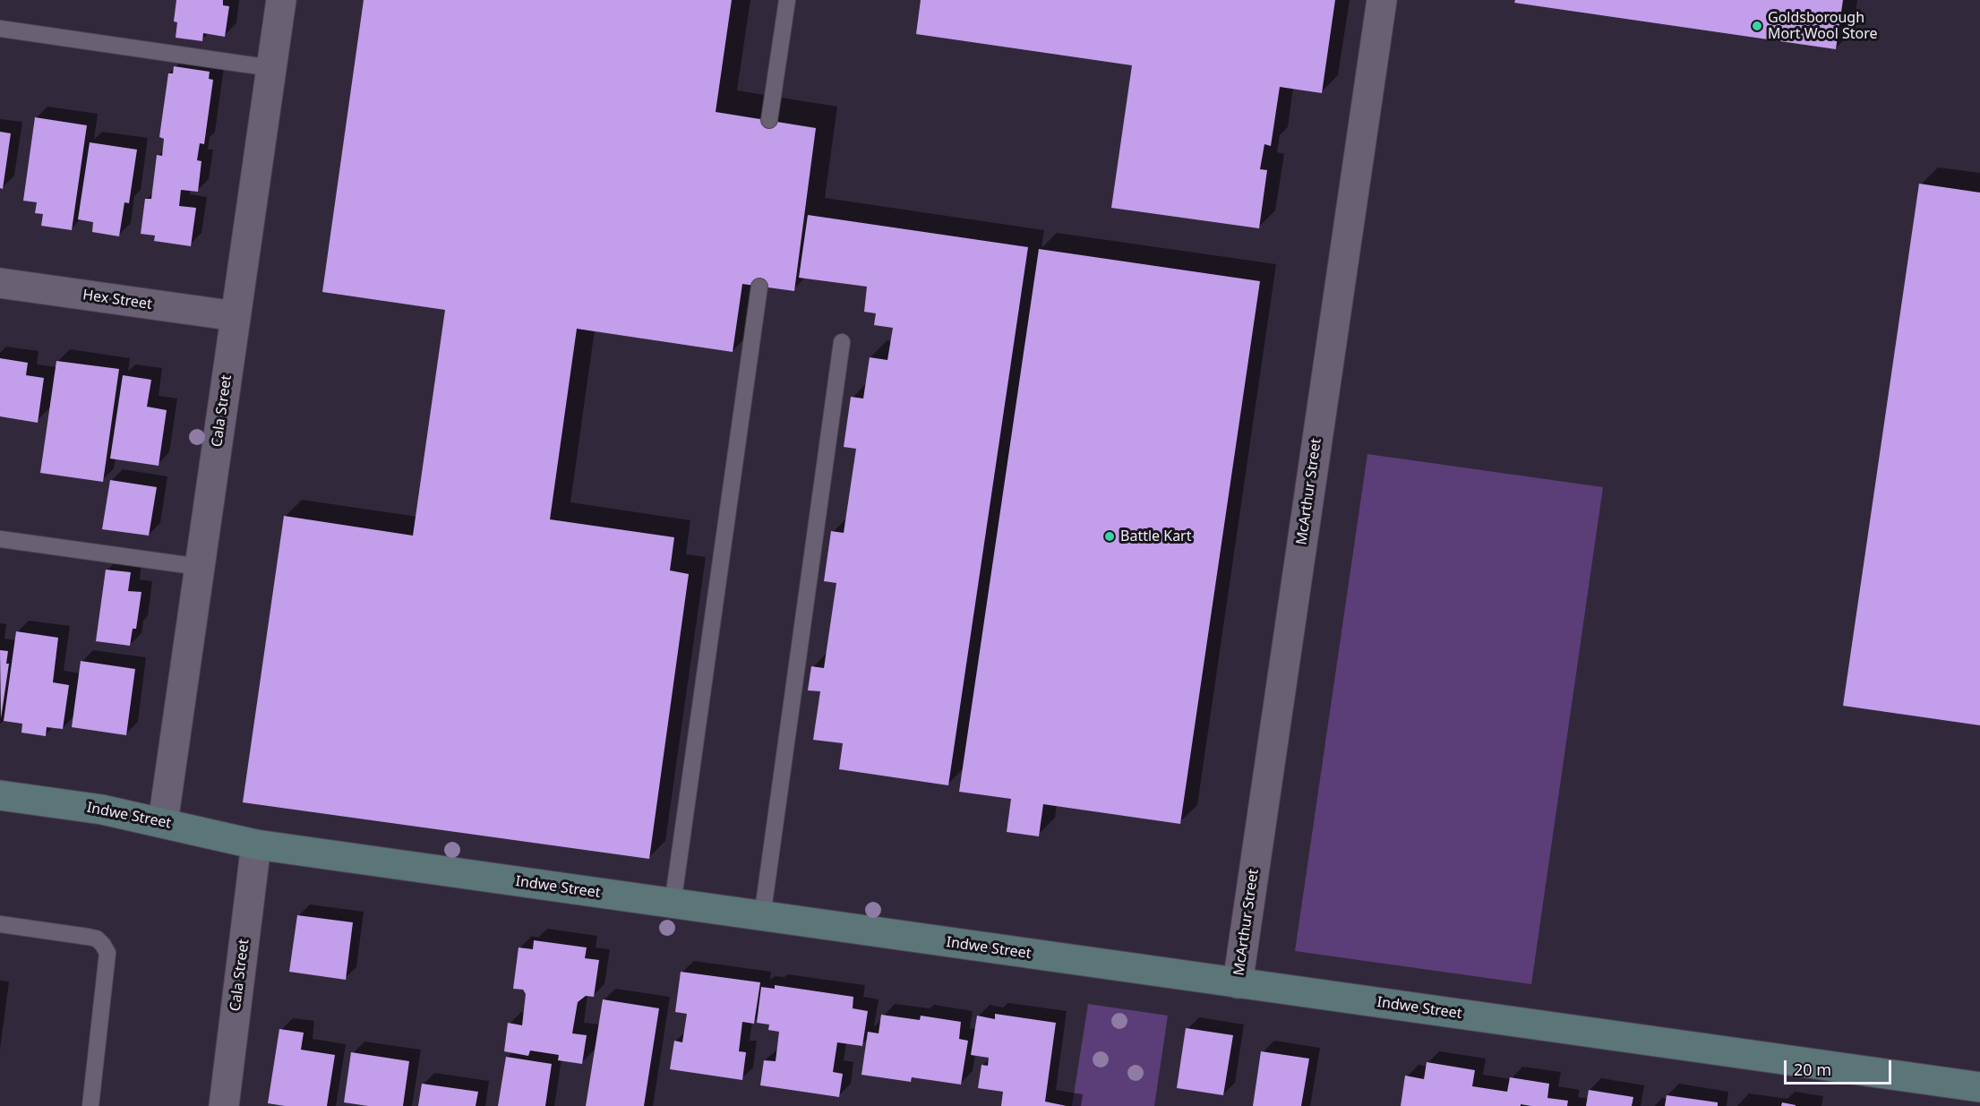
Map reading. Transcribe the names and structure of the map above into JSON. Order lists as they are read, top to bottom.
{
  "streets": {
    "street": [
      "Hex Street",
      "Cala Street",
      "McArthur Street",
      "Indwe Street"
    ]
  },
  "crossings": [
    ["Hex Street", "Cala Street"],
    ["Cala Street", "Indwe Street"],
    ["McArthur Street", "Indwe Street"]
  ],
  "places": ["Goldsborough Mort Wool Store", "Battle Kart"],
  "scale_bar": "20 m"
}
